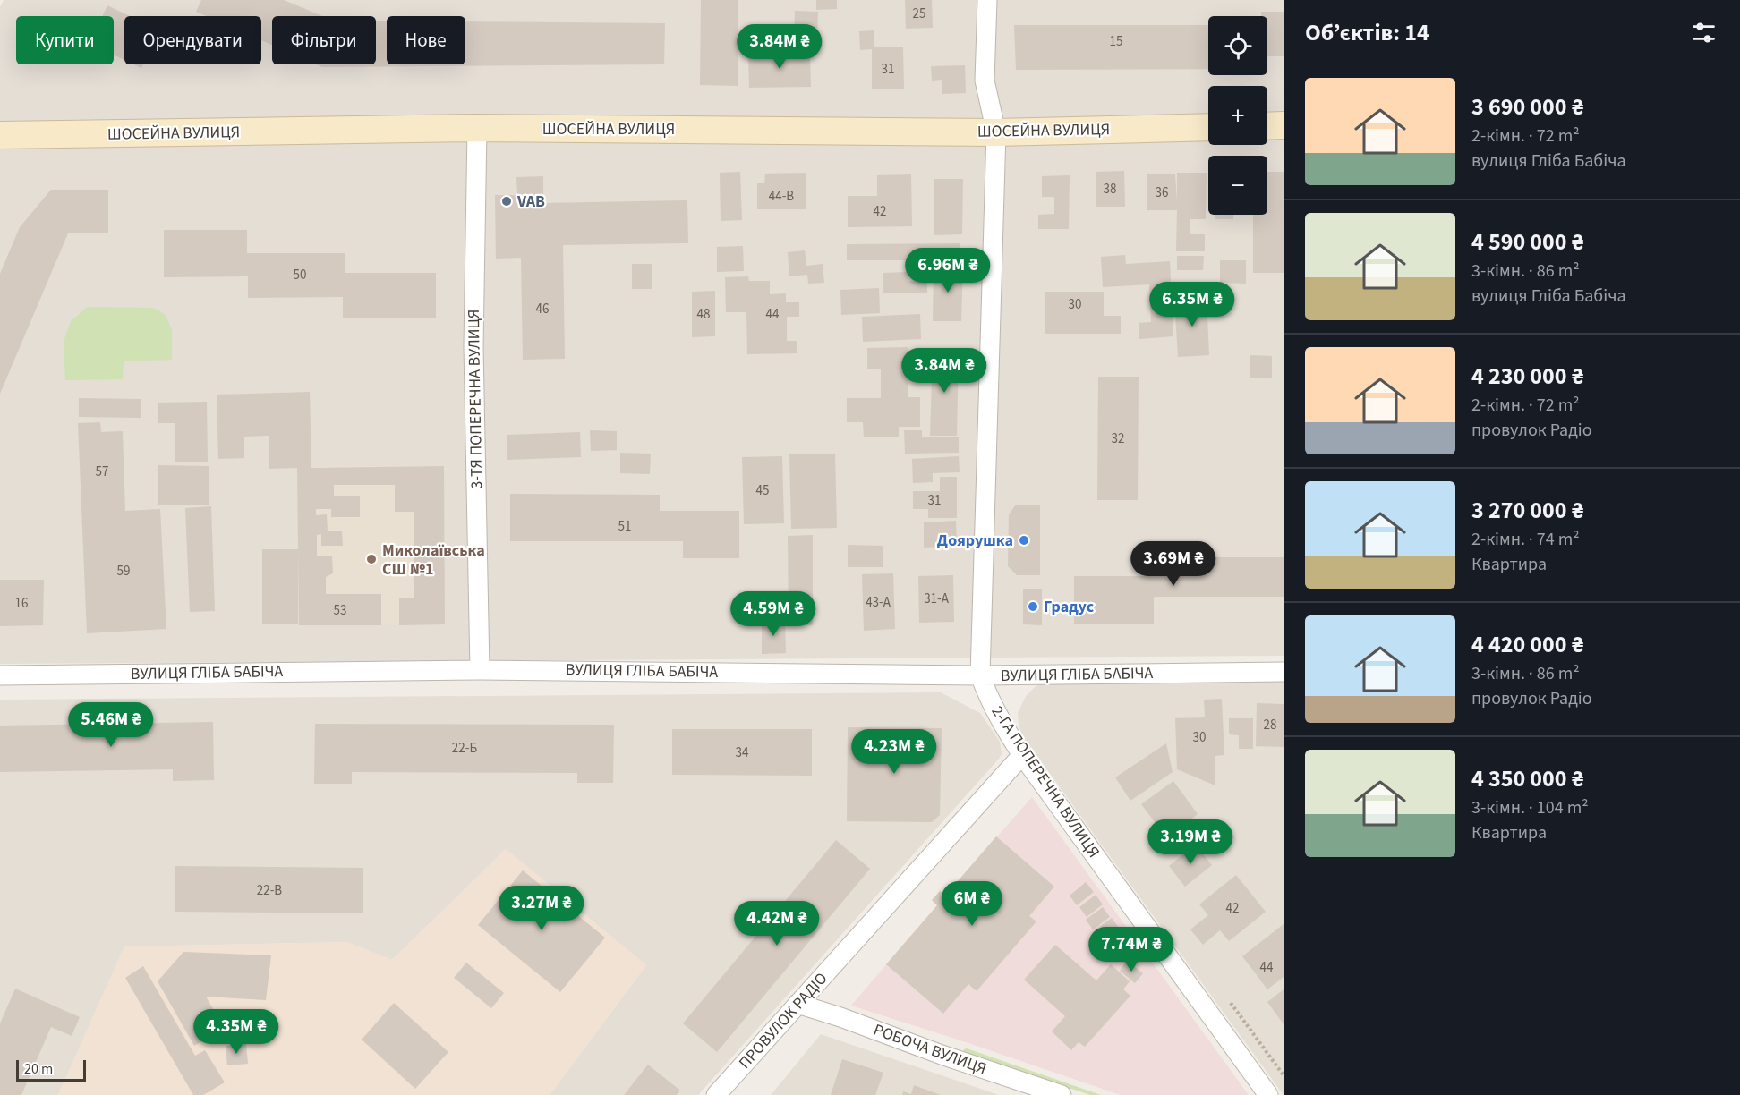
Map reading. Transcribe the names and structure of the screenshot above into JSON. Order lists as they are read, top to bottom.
{
  "streets": {
    "street": [
      "ШОСЕЙНА ВУЛИЦЯ",
      "3-ТЯ ПОПЕРЕЧНА ВУЛИЦЯ",
      "ВУЛИЦЯ ГЛІБА БАБІЧА",
      "2-ГА ПОПЕРЕЧНА ВУЛИЦЯ",
      "ПРОВУЛОК РАДІО",
      "РОБОЧА ВУЛИЦЯ"
    ]
  },
  "crossings": [
    ["ШОСЕЙНА ВУЛИЦЯ", "3-ТЯ ПОПЕРЕЧНА ВУЛИЦЯ"],
    ["ШОСЕЙНА ВУЛИЦЯ", "2-ГА ПОПЕРЕЧНА ВУЛИЦЯ"],
    ["3-ТЯ ПОПЕРЕЧНА ВУЛИЦЯ", "ВУЛИЦЯ ГЛІБА БАБІЧА"],
    ["ВУЛИЦЯ ГЛІБА БАБІЧА", "2-ГА ПОПЕРЕЧНА ВУЛИЦЯ"],
    ["2-ГА ПОПЕРЕЧНА ВУЛИЦЯ", "ПРОВУЛОК РАДІО"],
    ["ПРОВУЛОК РАДІО", "РОБОЧА ВУЛИЦЯ"]
  ],
  "places": [
    "VAB",
    "Доярушка",
    "Миколаївська СШ №1",
    "Градус"
  ],
  "house_numbers": [
    "25",
    "15",
    "31",
    "38",
    "36",
    "44-В",
    "42",
    "50",
    "30",
    "46",
    "48",
    "44",
    "32",
    "57",
    "45",
    "31",
    "51",
    "59",
    "31-А",
    "43-А",
    "16",
    "53",
    "28",
    "30",
    "22-Б",
    "34",
    "22-В",
    "42",
    "44"
  ],
  "scale_bar": "20 m",
  "page": {
    "heading": "Об’єктів: 14",
    "map_buttons": ["+", "−"],
    "chip": [
      "Купити",
      "Орендувати",
      "Фільтри",
      "Нове"
    ],
    "price": [
      "3.84M ₴",
      "6.96M ₴",
      "6.35M ₴",
      "3.84M ₴",
      "3.69M ₴",
      "4.59M ₴",
      "5.46M ₴",
      "4.23M ₴",
      "3.19M ₴",
      "6M ₴",
      "3.27M ₴",
      "4.42M ₴",
      "7.74M ₴",
      "4.35M ₴"
    ],
    "list": [
      {
        "name": "3 690 000 ₴",
        "note": "2-кімн. · 72 m² · вулиця Гліба Бабіча"
      },
      {
        "name": "4 590 000 ₴",
        "note": "3-кімн. · 86 m² · вулиця Гліба Бабіча"
      },
      {
        "name": "4 230 000 ₴",
        "note": "2-кімн. · 72 m² · провулок Радіо"
      },
      {
        "name": "3 270 000 ₴",
        "note": "2-кімн. · 74 m² · Квартира"
      },
      {
        "name": "4 420 000 ₴",
        "note": "3-кімн. · 86 m² · провулок Радіо"
      },
      {
        "name": "4 350 000 ₴",
        "note": "3-кімн. · 104 m² · Квартира"
      }
    ],
    "scale": "20 m"
  }
}
